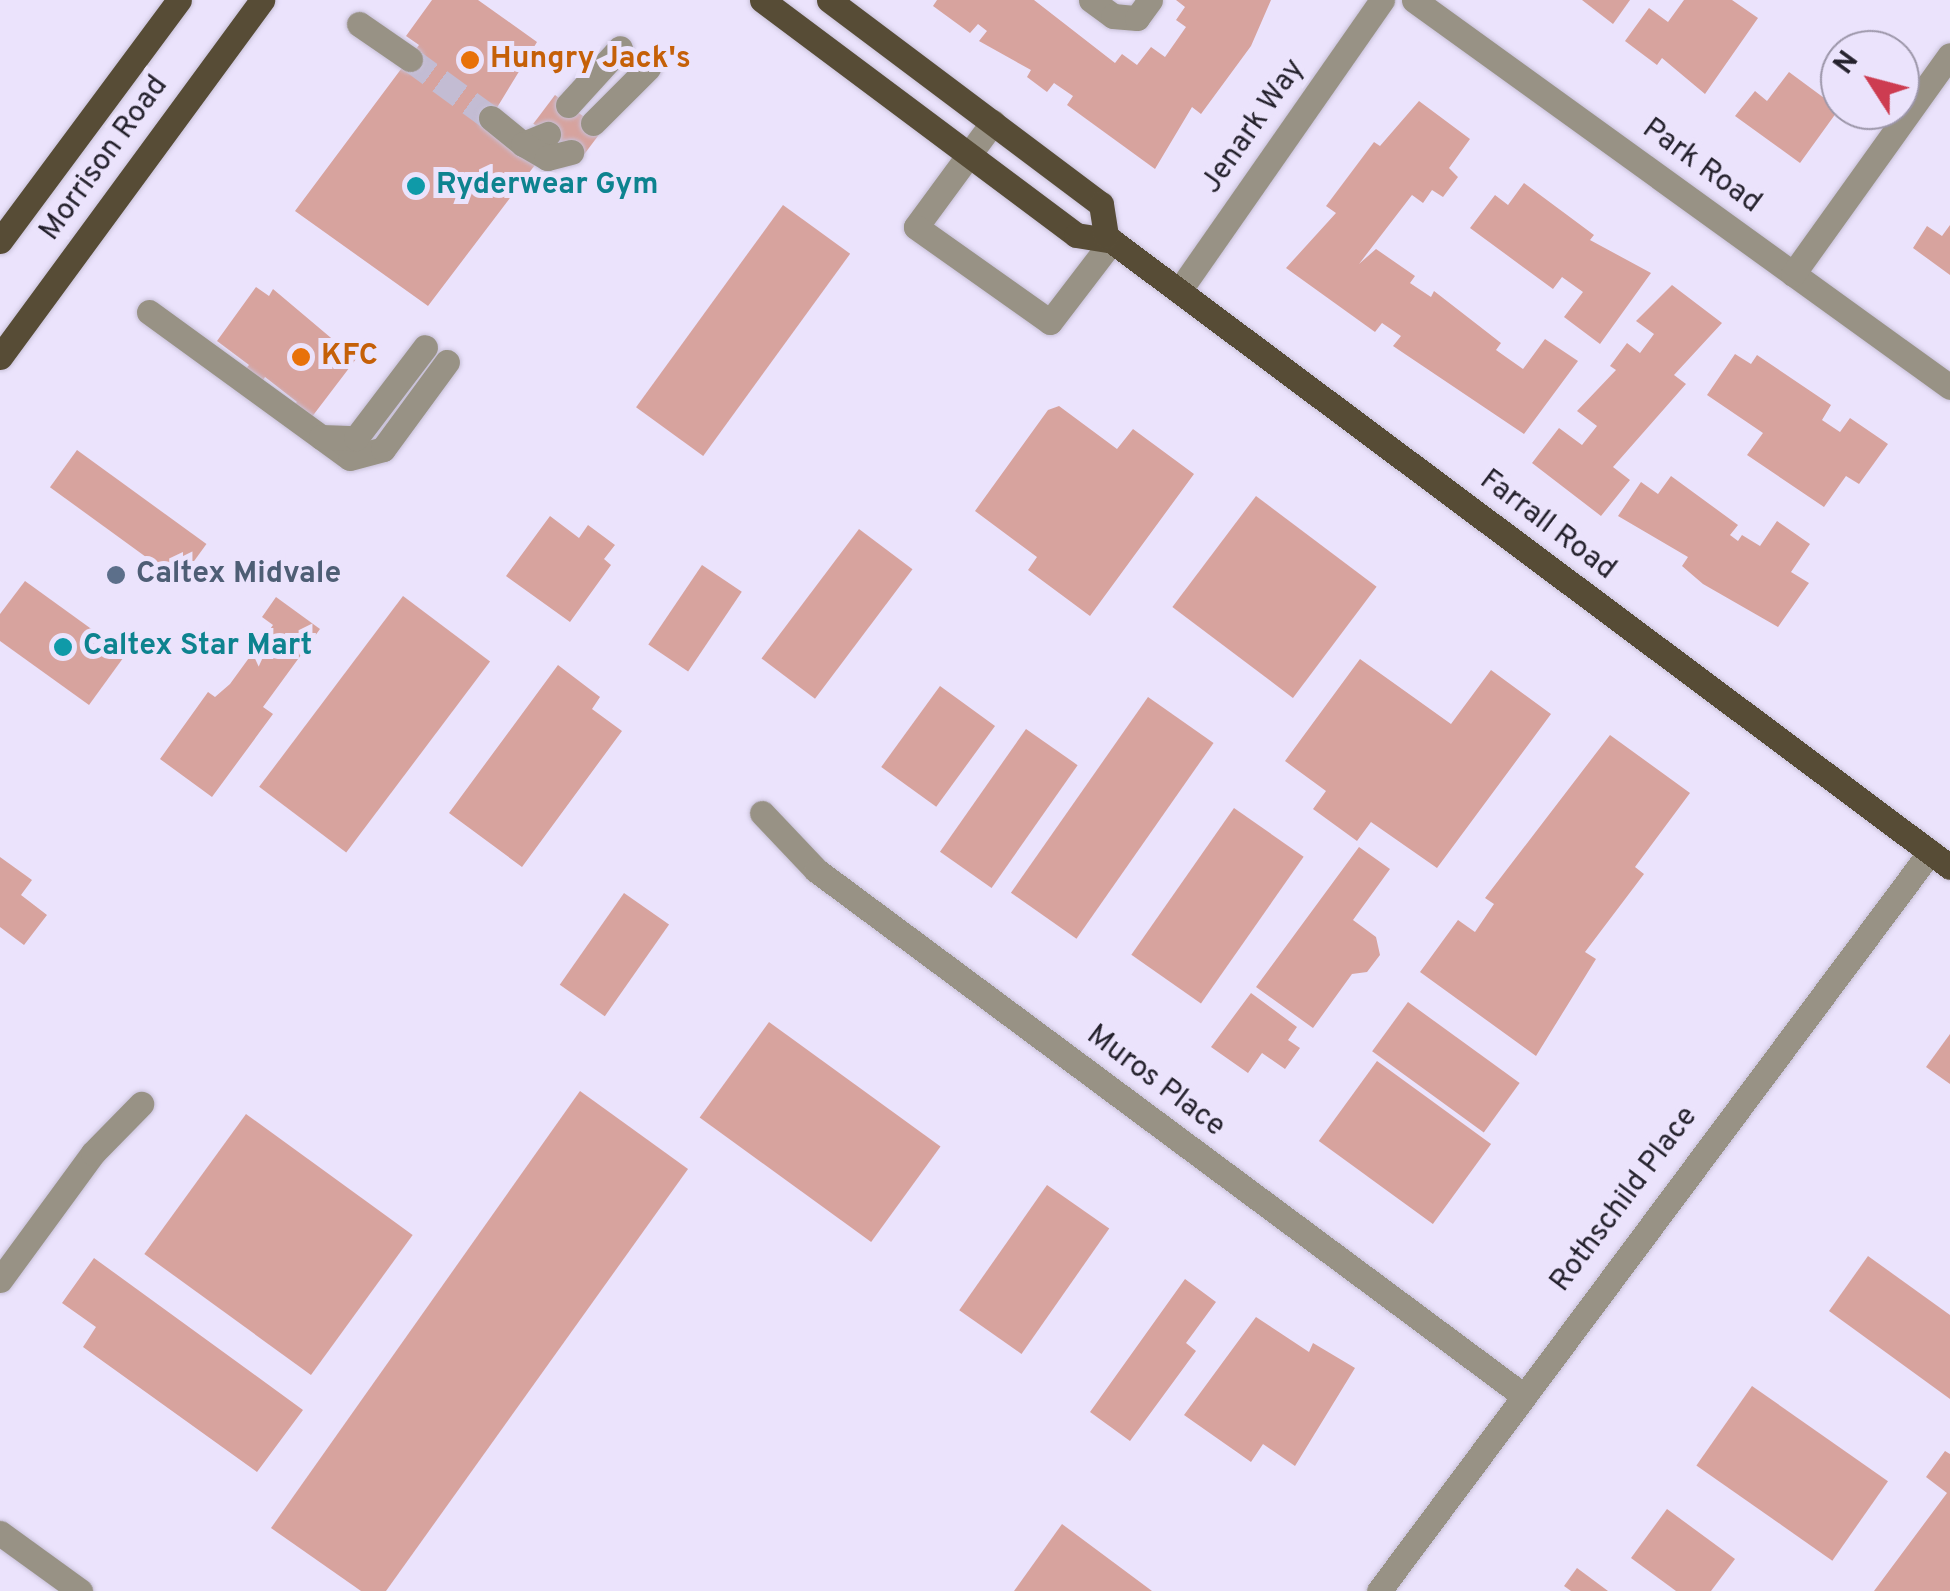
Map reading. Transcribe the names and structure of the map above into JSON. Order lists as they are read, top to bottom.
{
  "streets": {
    "main road": ["Morrison Road", "Farrall Road"],
    "street": [
      "Jenark Way",
      "Park Road",
      "Muros Place",
      "Rothschild Place"
    ]
  },
  "crossings": [
    ["Jenark Way", "Farrall Road"],
    ["Farrall Road", "Rothschild Place"],
    ["Muros Place", "Rothschild Place"]
  ],
  "places": [
    "Hungry Jack's",
    "Ryderwear Gym",
    "KFC",
    "Caltex Midvale",
    "Caltex Star Mart"
  ],
  "north": "top left"
}
